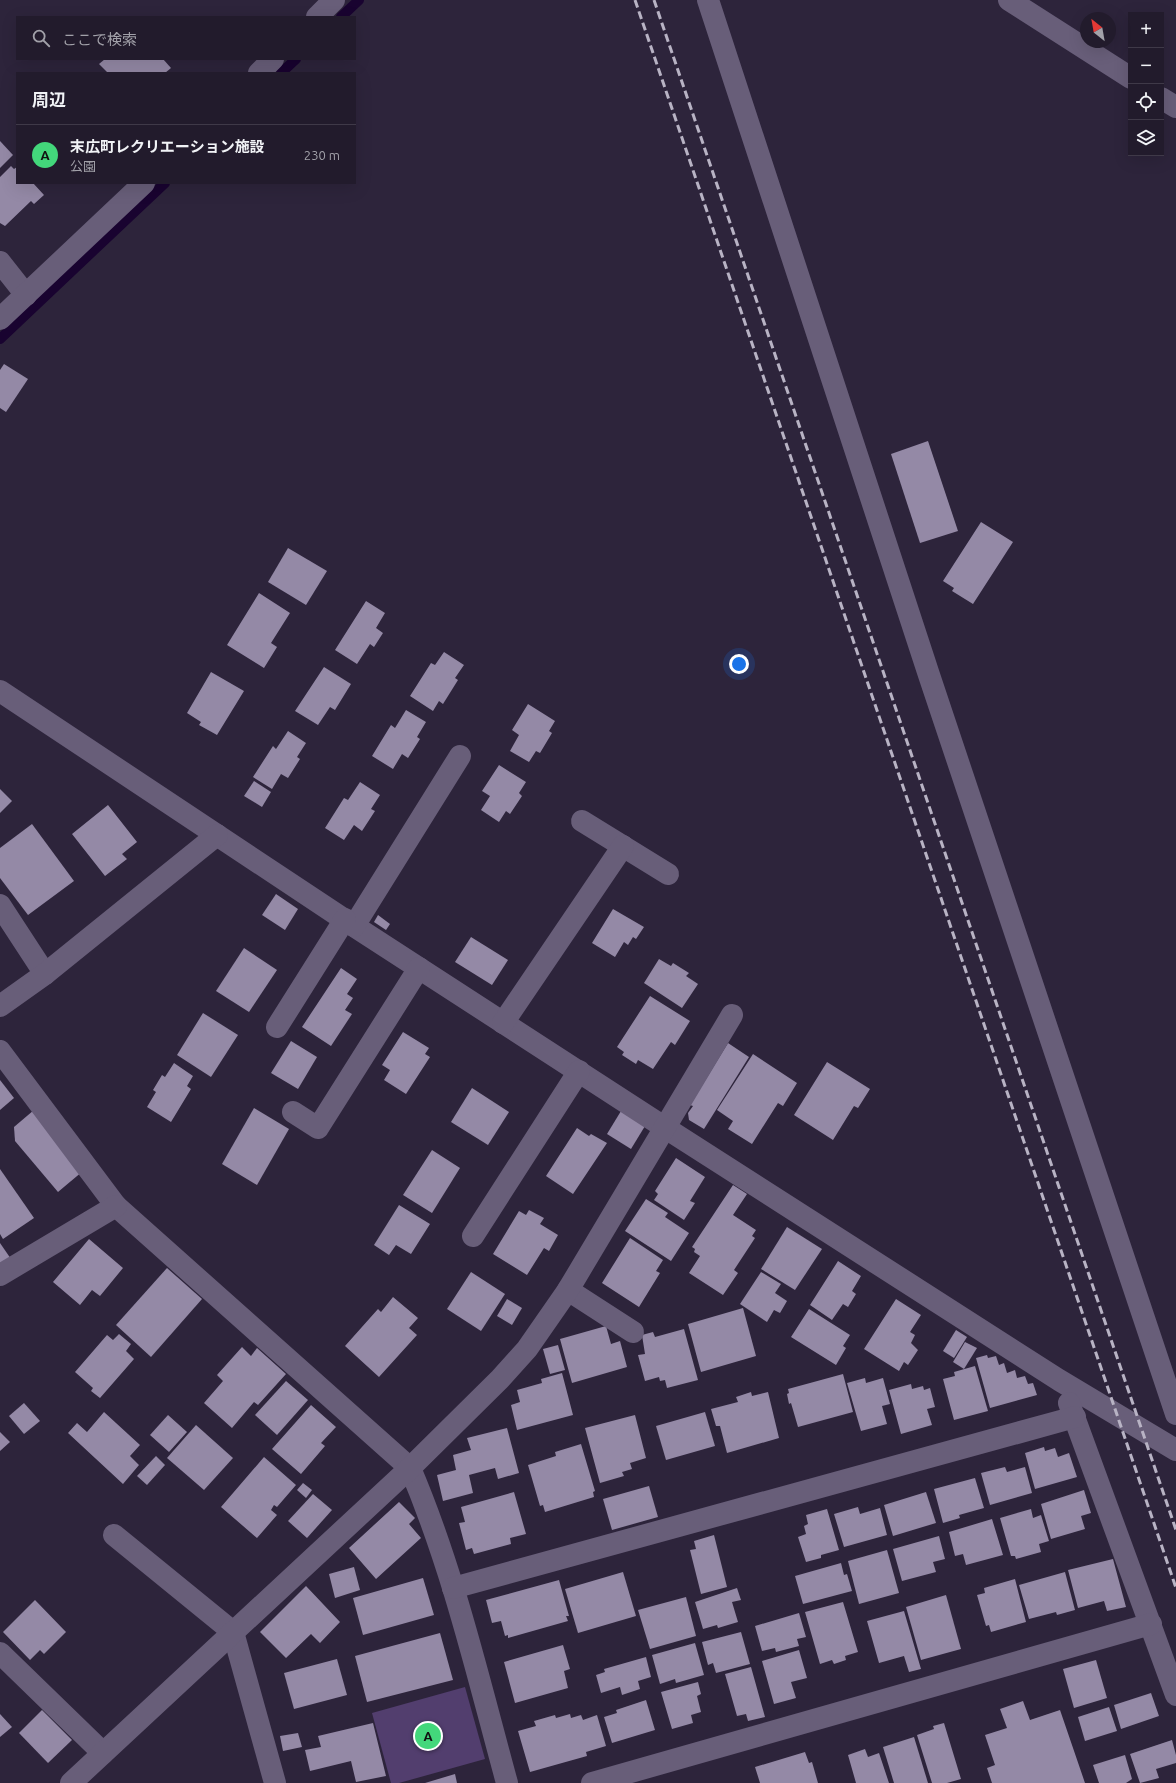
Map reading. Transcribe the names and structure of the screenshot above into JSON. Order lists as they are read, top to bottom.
{
  "north": "top left",
  "page": {
    "map_buttons": ["+", "−"],
    "search": "ここで検索",
    "heading": "周辺",
    "list": [
      {
        "mark": "A",
        "name": "末広町レクリエーション施設",
        "note": "公園",
        "value": "230 m"
      }
    ],
    "pins": "A"
  }
}
